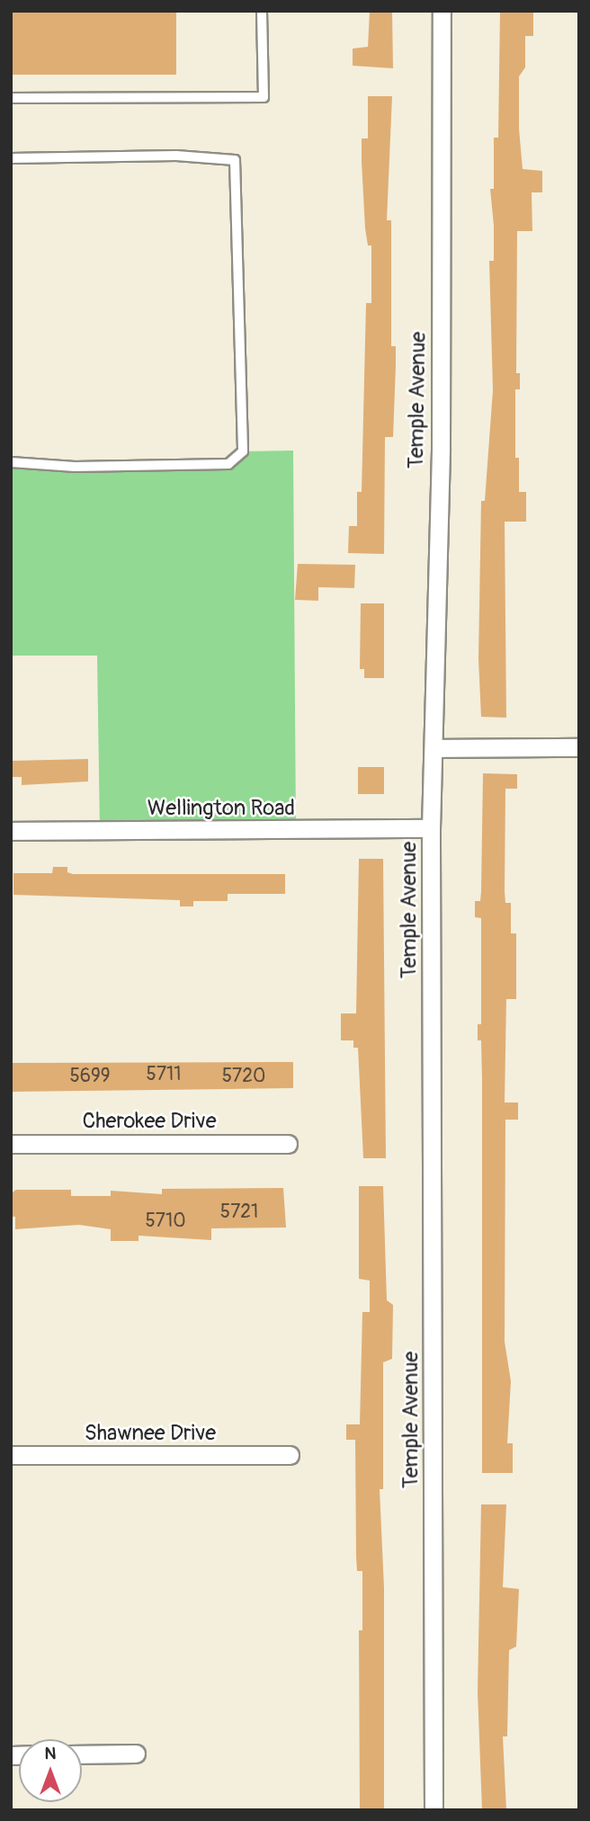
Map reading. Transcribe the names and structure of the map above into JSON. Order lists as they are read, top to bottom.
{
  "streets": {
    "street": [
      "Temple Avenue",
      "Wellington Road",
      "Cherokee Drive",
      "Shawnee Drive"
    ]
  },
  "crossings": [
    ["Temple Avenue", "Wellington Road"]
  ],
  "house_numbers": [
    "5711",
    "5699",
    "5720",
    "5721",
    "5710"
  ],
  "north": "top"
}
